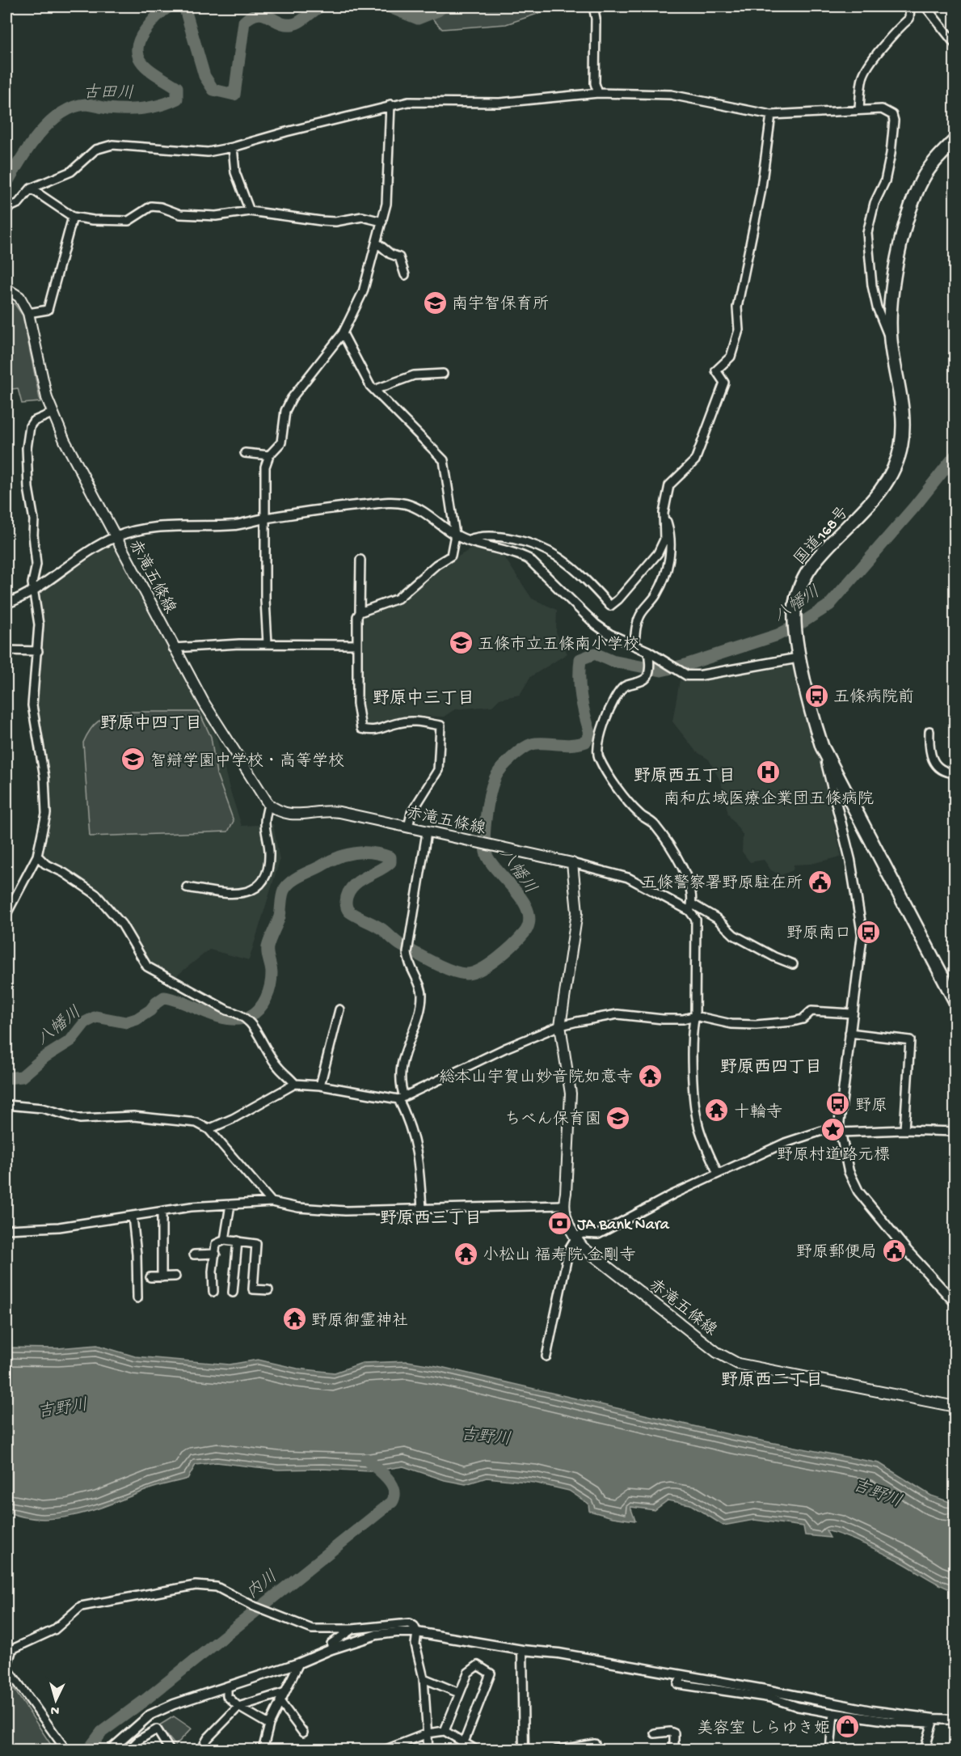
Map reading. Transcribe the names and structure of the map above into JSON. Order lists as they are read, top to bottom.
{
  "streets": {
    "highway": ["国道168号"],
    "main road": ["赤滝五條線"]
  },
  "districts": [
    "野原中三丁目",
    "野原中四丁目",
    "野原西五丁目",
    "野原西四丁目",
    "野原西三丁目",
    "野原西二丁目"
  ],
  "water": [
    "古田川",
    "八幡川",
    "吉野川",
    "内川"
  ],
  "places": {
    "school or university": [
      "南宇智保育所",
      "五條市立五條南小学校",
      "智辯学園中学校・高等学校",
      "ちべん保育園"
    ],
    "bus stop": ["五條病院前", "野原南口", "野原"],
    "hospital": ["南和広域医療企業団五條病院"],
    "public building": ["五條警察署野原駐在所", "野原郵便局"],
    "temple": [
      "総本山宇賀山妙音院如意寺",
      "十輪寺",
      "小松山 福寿院 金剛寺",
      "野原御霊神社"
    ],
    "place": ["野原村道路元標"],
    "bank": ["JA Bank Nara"],
    "shop": ["美容室 しらゆき姫"]
  },
  "north": "bottom"
}
